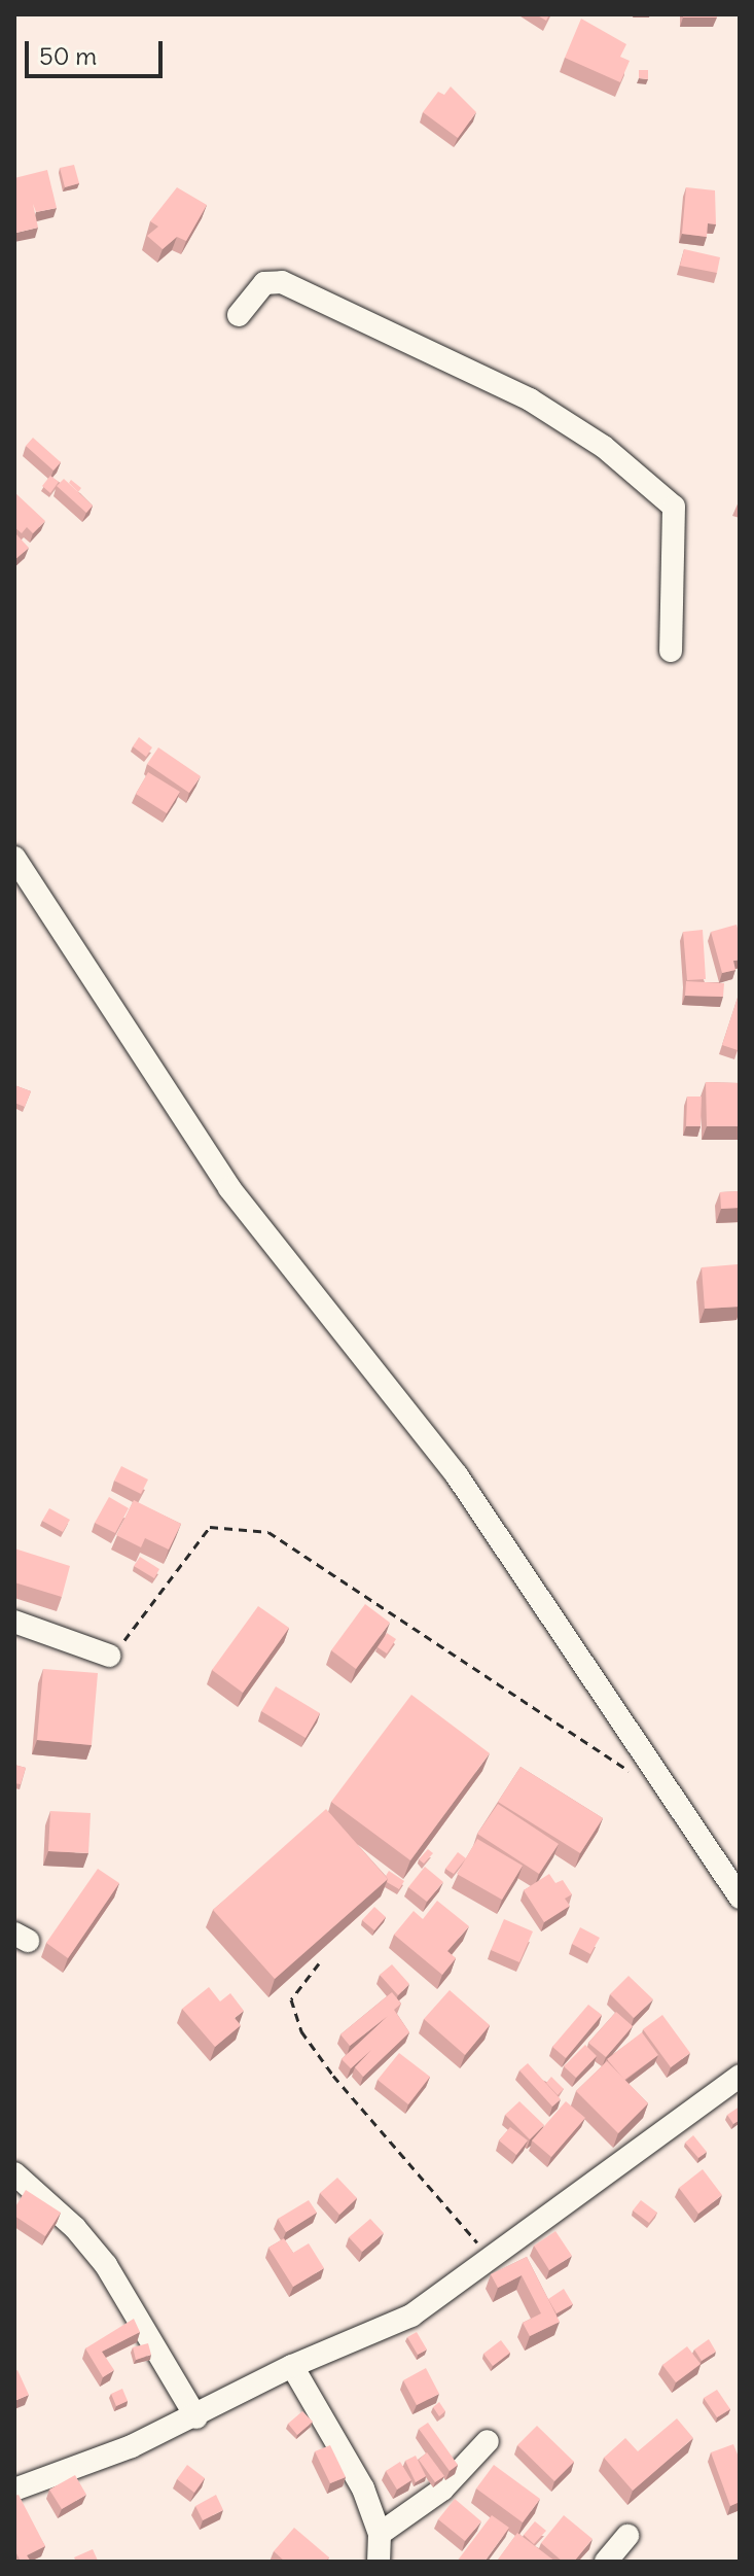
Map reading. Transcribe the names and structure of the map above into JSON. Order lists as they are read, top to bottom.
{
  "scale_bar": "50 m"
}
